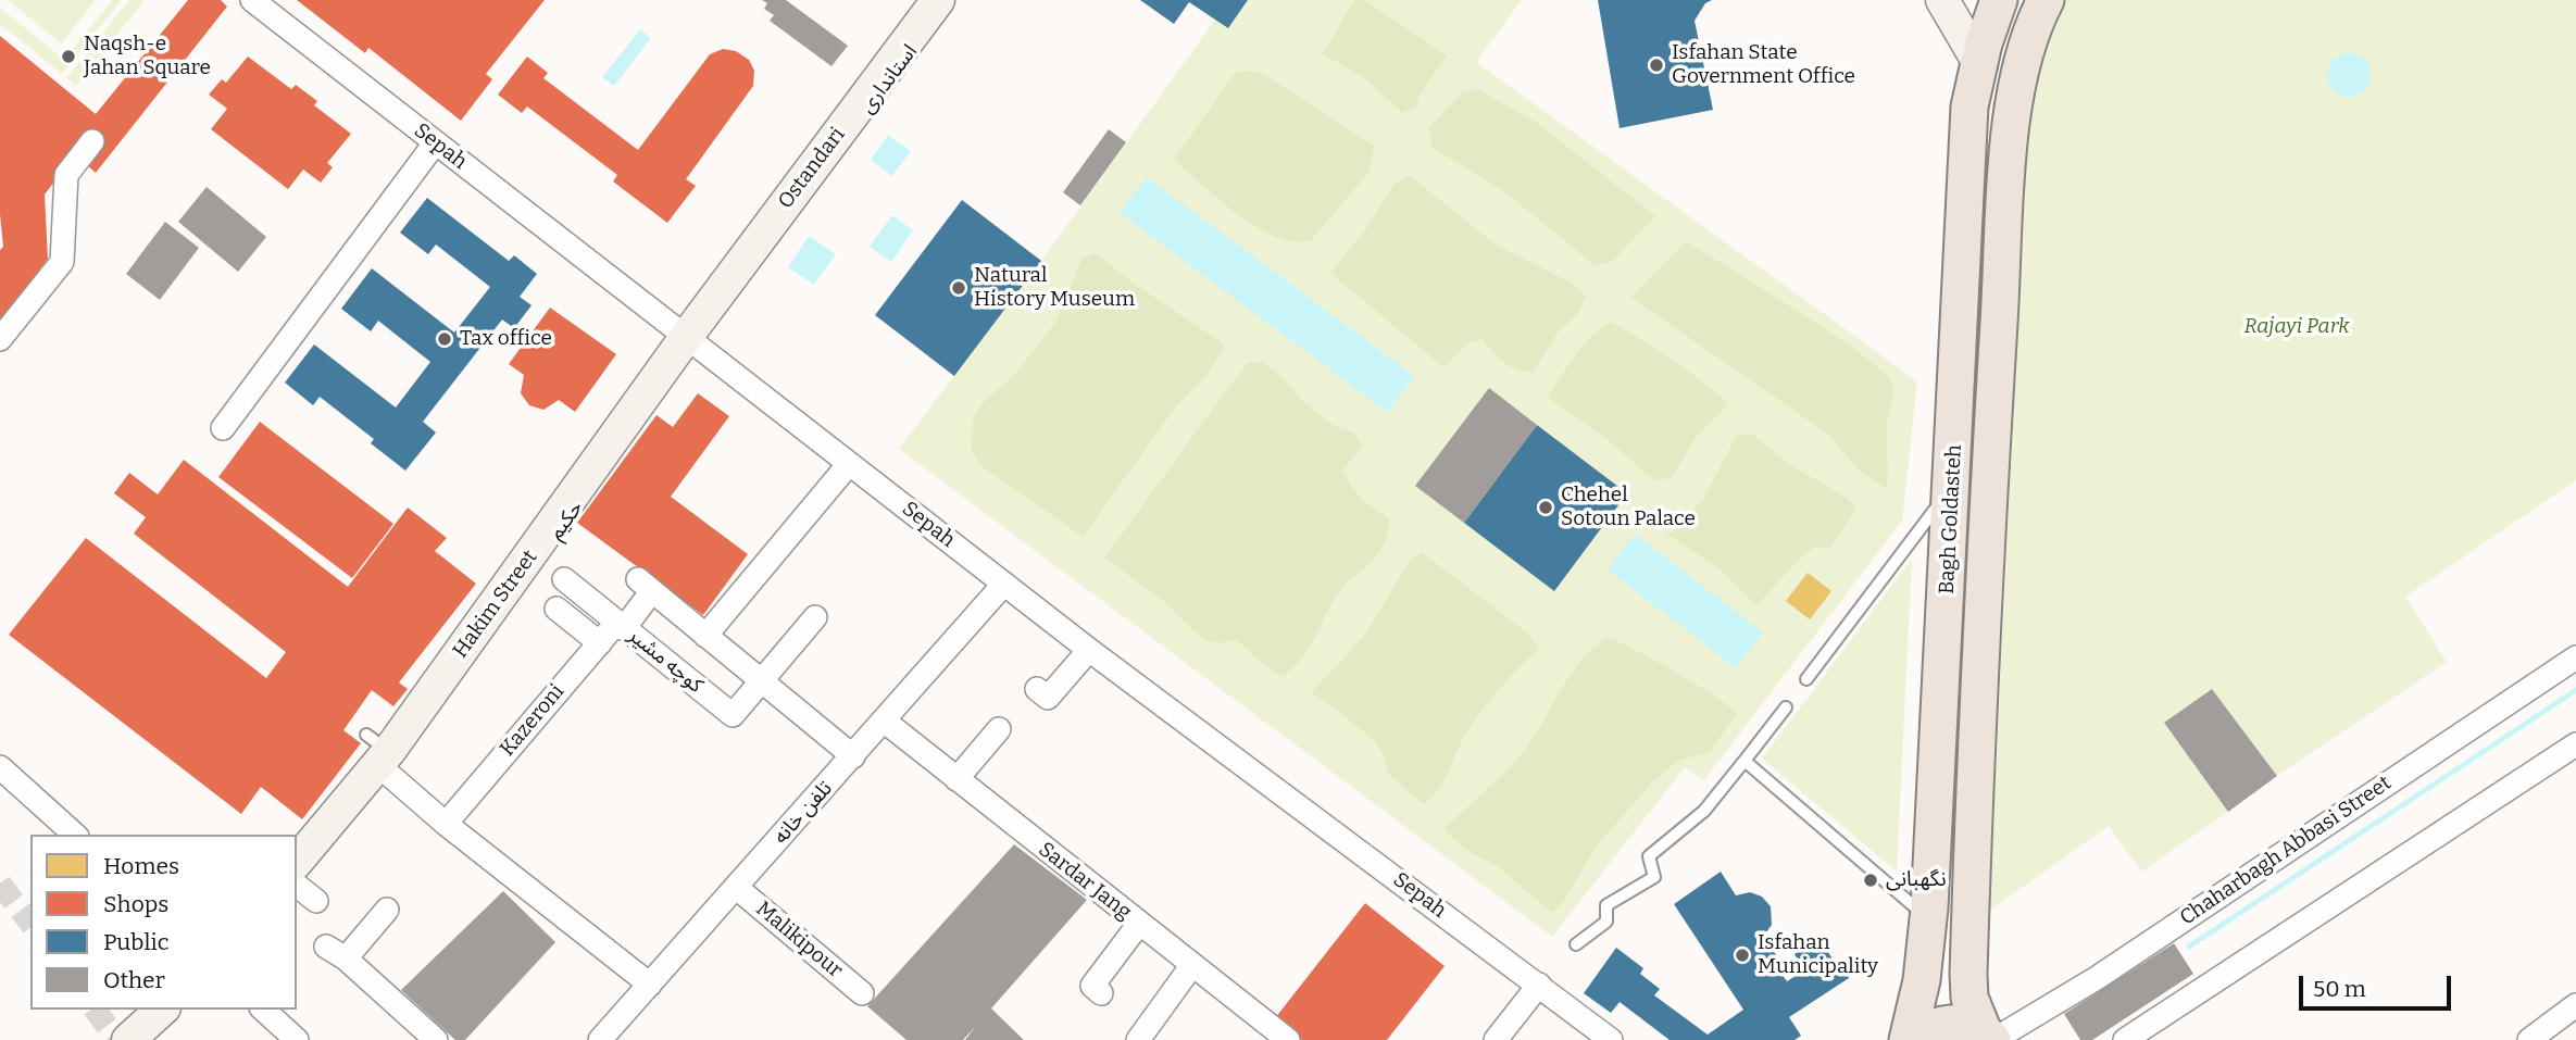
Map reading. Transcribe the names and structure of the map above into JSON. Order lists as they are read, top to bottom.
{
  "streets": {
    "main road": ["Ostandari", "Bagh Goldasteh", "Hakim Street"],
    "street": [
      "Sepah",
      "كوچه مشير",
      "Kazeroni",
      "تلفن خانه",
      "Chaharbagh Abbasi Street",
      "Sardar Jang",
      "Malikipour"
    ],
    "lane": ["استانداری"]
  },
  "crossings": [
    ["استانداری", "Sepah"],
    ["استانداری", "Ostandari"],
    ["استانداری", "Hakim Street"],
    ["Sepah", "Ostandari"],
    ["Sepah", "Hakim Street"],
    ["Sepah", "تلفن خانه"],
    ["Ostandari", "Hakim Street"],
    ["Bagh Goldasteh", "Chaharbagh Abbasi Street"],
    ["كوچه مشير", "Kazeroni"],
    ["تلفن خانه", "Sardar Jang"],
    ["تلفن خانه", "Malikipour"]
  ],
  "parks": ["Rajayi Park"],
  "places": [
    "Naqsh-e Jahan Square",
    "Isfahan State Government Office",
    "Natural History Museum",
    "Tax office",
    "Chehel Sotoun Palace",
    "نگهبانی",
    "Isfahan Municipality"
  ],
  "legend": [
    "Homes",
    "Shops",
    "Public",
    "Other"
  ],
  "scale_bar": "50 m"
}
